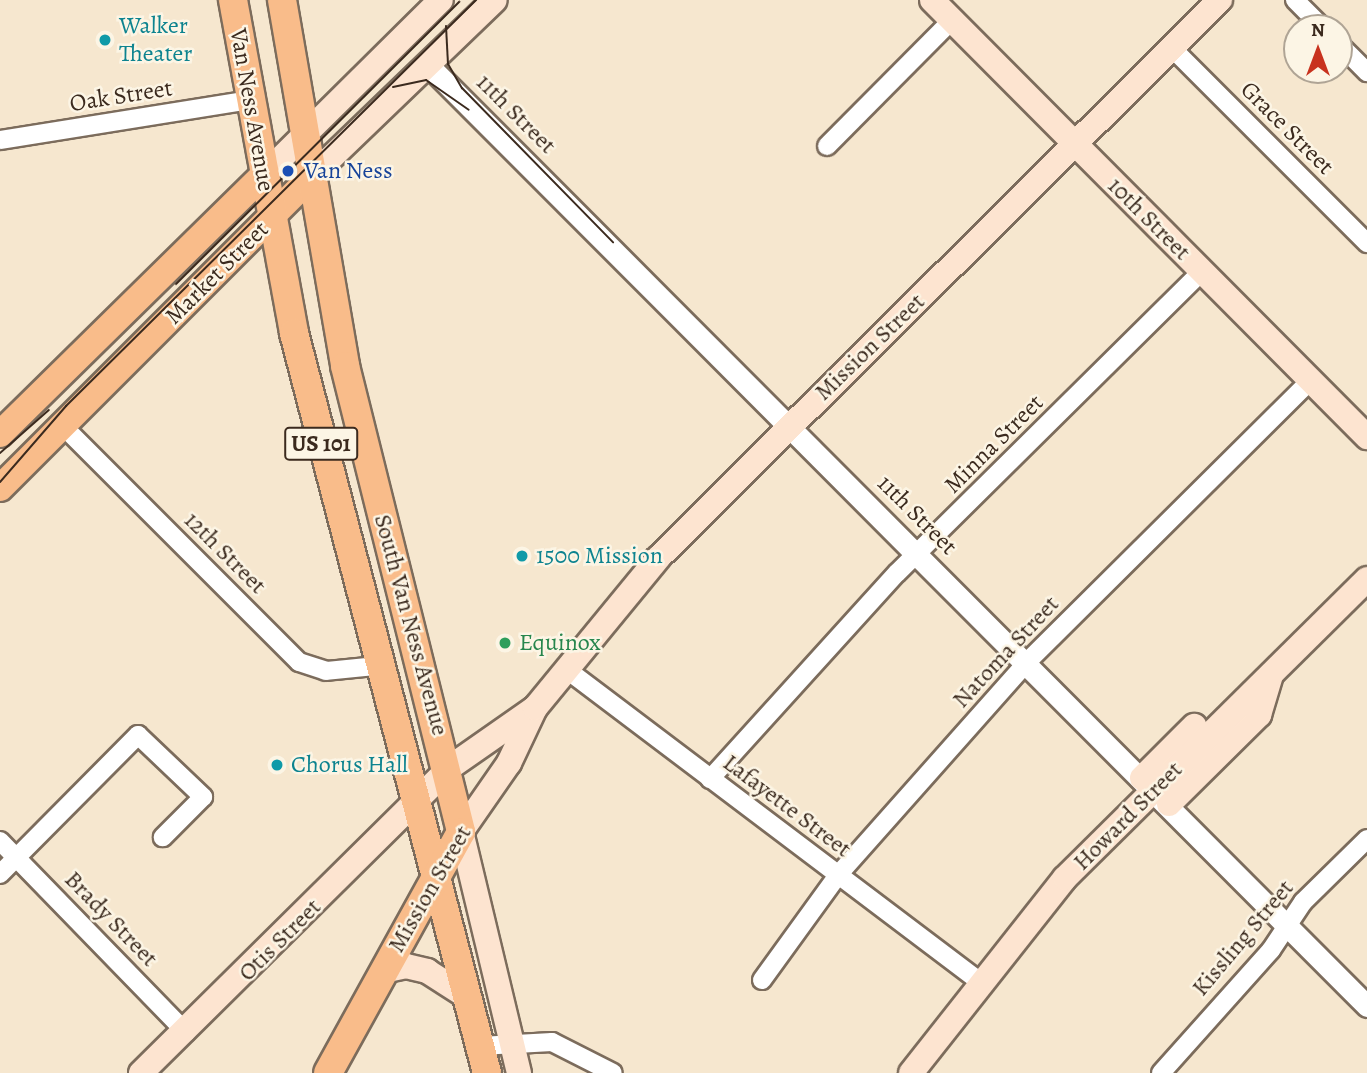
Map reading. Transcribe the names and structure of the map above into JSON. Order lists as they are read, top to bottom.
{
  "streets": {
    "highway": [
      "Van Ness Avenue",
      "Mission Street",
      "US 101",
      "South Van Ness Avenue"
    ],
    "main road": [
      "10th Street",
      "Market Street",
      "Howard Street",
      "Otis Street"
    ],
    "street": [
      "Oak Street",
      "11th Street",
      "Grace Street",
      "Minna Street",
      "12th Street",
      "Natoma Street",
      "Lafayette Street",
      "Brady Street",
      "Kissling Street"
    ]
  },
  "crossings": [
    ["Oak Street", "Van Ness Avenue"],
    ["Van Ness Avenue", "Market Street"],
    ["Van Ness Avenue", "South Van Ness Avenue"],
    ["11th Street", "Market Street"],
    ["11th Street", "Mission Street"],
    ["11th Street", "Minna Street"],
    ["11th Street", "Natoma Street"],
    ["11th Street", "Howard Street"],
    ["11th Street", "Kissling Street"],
    ["Grace Street", "Mission Street"],
    ["10th Street", "Mission Street"],
    ["10th Street", "Minna Street"],
    ["10th Street", "Natoma Street"],
    ["Market Street", "12th Street"],
    ["Market Street", "South Van Ness Avenue"],
    ["Mission Street", "South Van Ness Avenue"],
    ["Mission Street", "Lafayette Street"],
    ["Mission Street", "Otis Street"],
    ["Minna Street", "Lafayette Street"],
    ["12th Street", "South Van Ness Avenue"],
    ["South Van Ness Avenue", "Otis Street"],
    ["Natoma Street", "Lafayette Street"],
    ["Lafayette Street", "Howard Street"],
    ["Brady Street", "Otis Street"]
  ],
  "places": [
    "Walker Theater",
    "Van Ness",
    "1500 Mission",
    "Equinox",
    "Chorus Hall"
  ],
  "north": "top"
}
